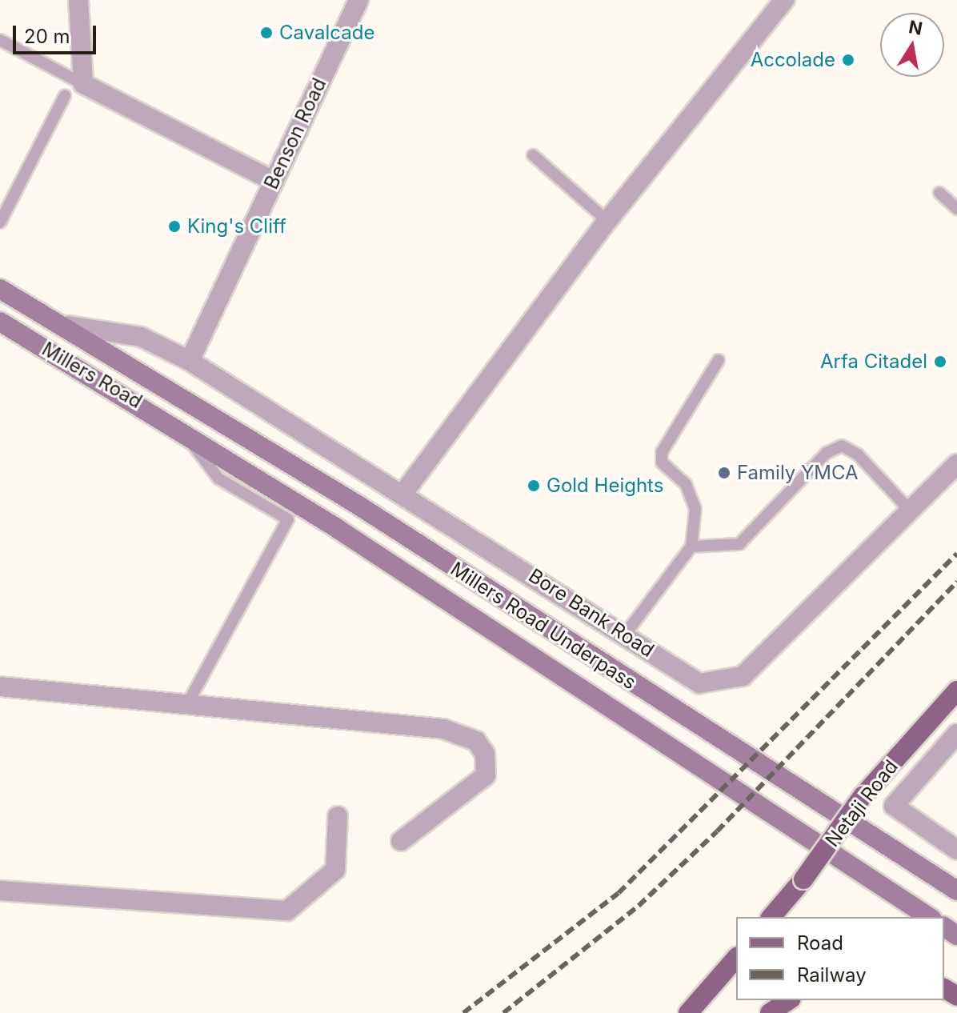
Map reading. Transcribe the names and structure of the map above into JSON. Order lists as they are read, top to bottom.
{
  "streets": {
    "main road": ["Millers Road", "Millers Road Underpass", "Netaji Road"],
    "street": ["Benson Road", "Bore Bank Road"]
  },
  "crossings": [
    ["Benson Road", "Bore Bank Road"],
    ["Millers Road", "Millers Road Underpass"]
  ],
  "places": [
    "Cavalcade",
    "Accolade",
    "King's Cliff",
    "Arfa Citadel",
    "Family YMCA",
    "Gold Heights"
  ],
  "legend": ["Road", "Railway"],
  "scale_bar": "20 m",
  "north": "top"
}
